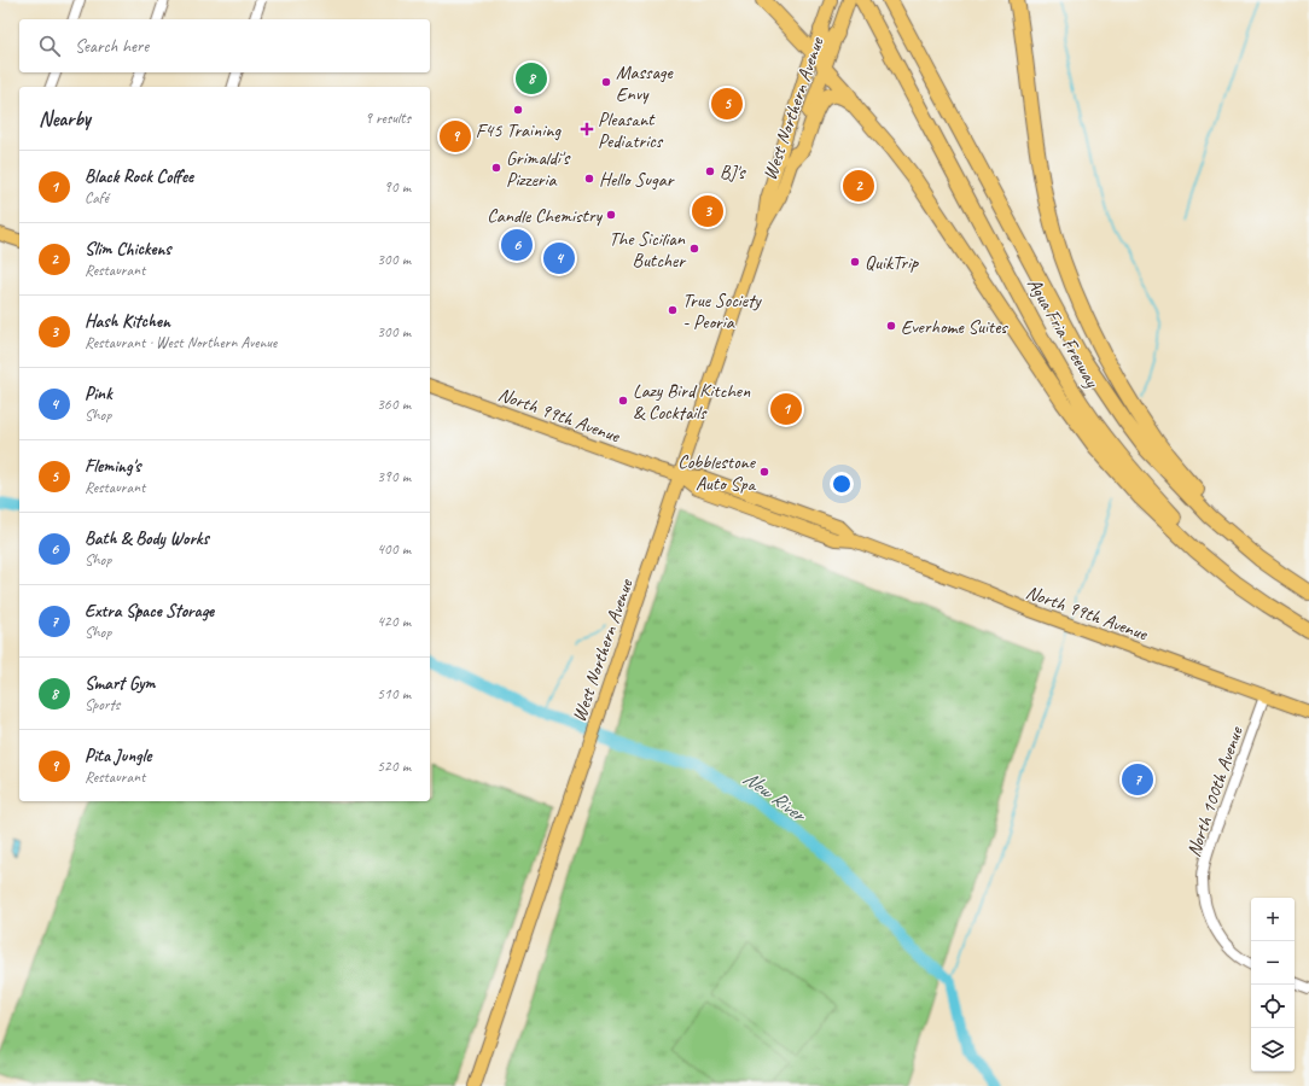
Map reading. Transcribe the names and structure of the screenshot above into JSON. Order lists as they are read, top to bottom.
{
  "streets": {
    "highway": ["Agua Fria Freeway"],
    "main road": ["West Northern Avenue", "North 99th Avenue"],
    "street": ["North 100th Avenue"]
  },
  "crossings": [
    ["West Northern Avenue", "North 99th Avenue"],
    ["North 99th Avenue", "North 100th Avenue"]
  ],
  "water": ["New River"],
  "places": {
    "other": [
      "Massage Envy",
      "F45 Training",
      "Grimaldi's Pizzeria",
      "BJ's",
      "Hello Sugar",
      "Candle Chemistry",
      "The Sicilian Butcher",
      "QuikTrip",
      "True Society - Peoria",
      "Everhome Suites",
      "Lazy Bird Kitchen & Cocktails",
      "Cobblestone Auto Spa"
    ],
    "health": ["Pleasant Pediatrics"]
  },
  "page": {
    "search": "Search here",
    "pins": [
      "8",
      "5",
      "9",
      "2",
      "3",
      "6",
      "4",
      "1",
      "7"
    ],
    "heading": ["Nearby", "9 results"],
    "list": [
      {
        "mark": "1",
        "name": "Black Rock Coffee",
        "note": "Café",
        "value": "90 m"
      },
      {
        "mark": "2",
        "name": "Slim Chickens",
        "note": "Restaurant",
        "value": "300 m"
      },
      {
        "mark": "3",
        "name": "Hash Kitchen",
        "note": "Restaurant · West Northern Avenue",
        "value": "300 m"
      },
      {
        "mark": "4",
        "name": "Pink",
        "note": "Shop",
        "value": "360 m"
      },
      {
        "mark": "5",
        "name": "Fleming's",
        "note": "Restaurant",
        "value": "390 m"
      },
      {
        "mark": "6",
        "name": "Bath & Body Works",
        "note": "Shop",
        "value": "400 m"
      },
      {
        "mark": "7",
        "name": "Extra Space Storage",
        "note": "Shop",
        "value": "420 m"
      },
      {
        "mark": "8",
        "name": "Smart Gym",
        "note": "Sports",
        "value": "510 m"
      },
      {
        "mark": "9",
        "name": "Pita Jungle",
        "note": "Restaurant",
        "value": "520 m"
      }
    ],
    "map_buttons": ["+", "−"]
  }
}
